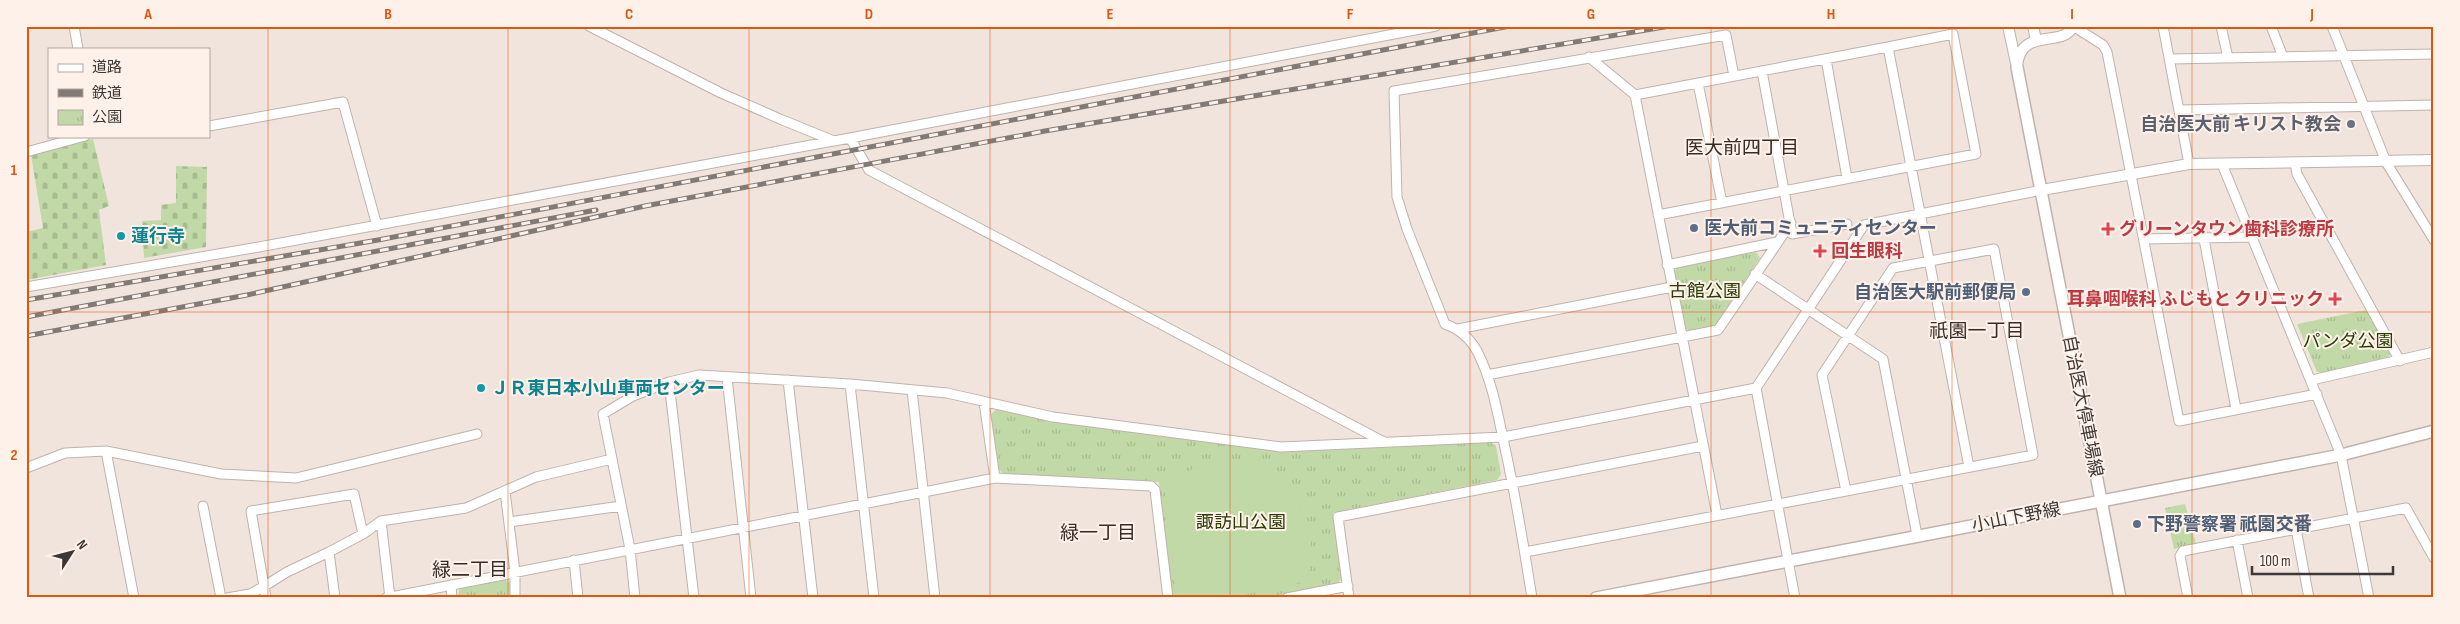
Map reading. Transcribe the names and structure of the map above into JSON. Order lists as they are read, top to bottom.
{
  "streets": {
    "main road": ["自治医大停車場線", "小山下野線"]
  },
  "crossings": [
    ["自治医大停車場線", "小山下野線"]
  ],
  "districts": [
    "医大前四丁目",
    "祇園一丁目",
    "緑一丁目",
    "緑二丁目"
  ],
  "parks": ["古館公園", "パンダ公園", "諏訪山公園"],
  "places": {
    "other": [
      "自治医大前 キリスト教会",
      "医大前コミュニティセンター",
      "蓮行寺",
      "自治医大駅前郵便局",
      "ＪＲ東日本小山車両センター",
      "下野警察署 祇園交番"
    ],
    "health": ["グリーンタウン歯科診療所", "回生眼科", "耳鼻咽喉科 ふじもと クリニック"]
  },
  "legend": ["道路", "鉄道", "公園"],
  "scale_bar": "100 m",
  "north": "top right",
  "grid": {
    "columns": [
      "A",
      "B",
      "C",
      "D",
      "E",
      "F",
      "G",
      "H",
      "I",
      "J"
    ],
    "rows": ["1", "2"]
  }
}
